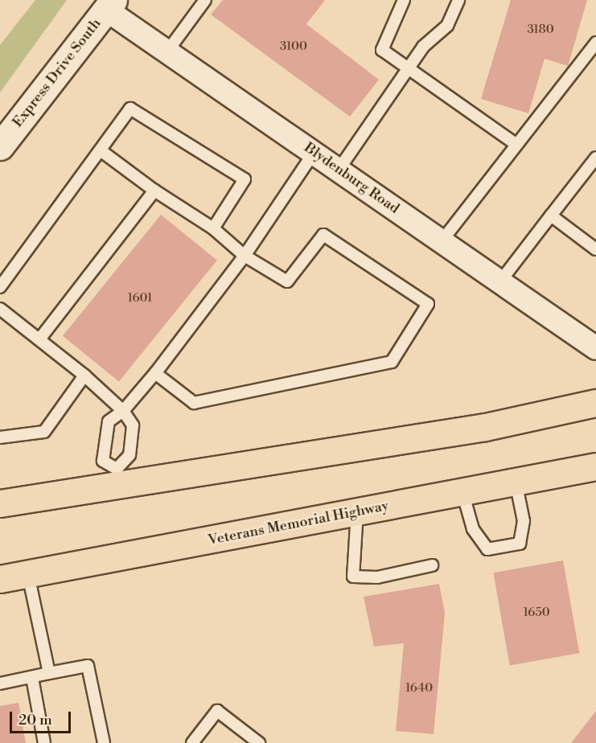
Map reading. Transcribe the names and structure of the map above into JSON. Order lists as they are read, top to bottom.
{
  "streets": {
    "highway": ["Veterans Memorial Highway"],
    "main road": ["Express Drive South"],
    "street": ["Blydenburg Road"]
  },
  "crossings": [
    ["Express Drive South", "Blydenburg Road"]
  ],
  "house_numbers": [
    "3180",
    "3100",
    "1601",
    "1650",
    "1640"
  ],
  "scale_bar": "20 m"
}
